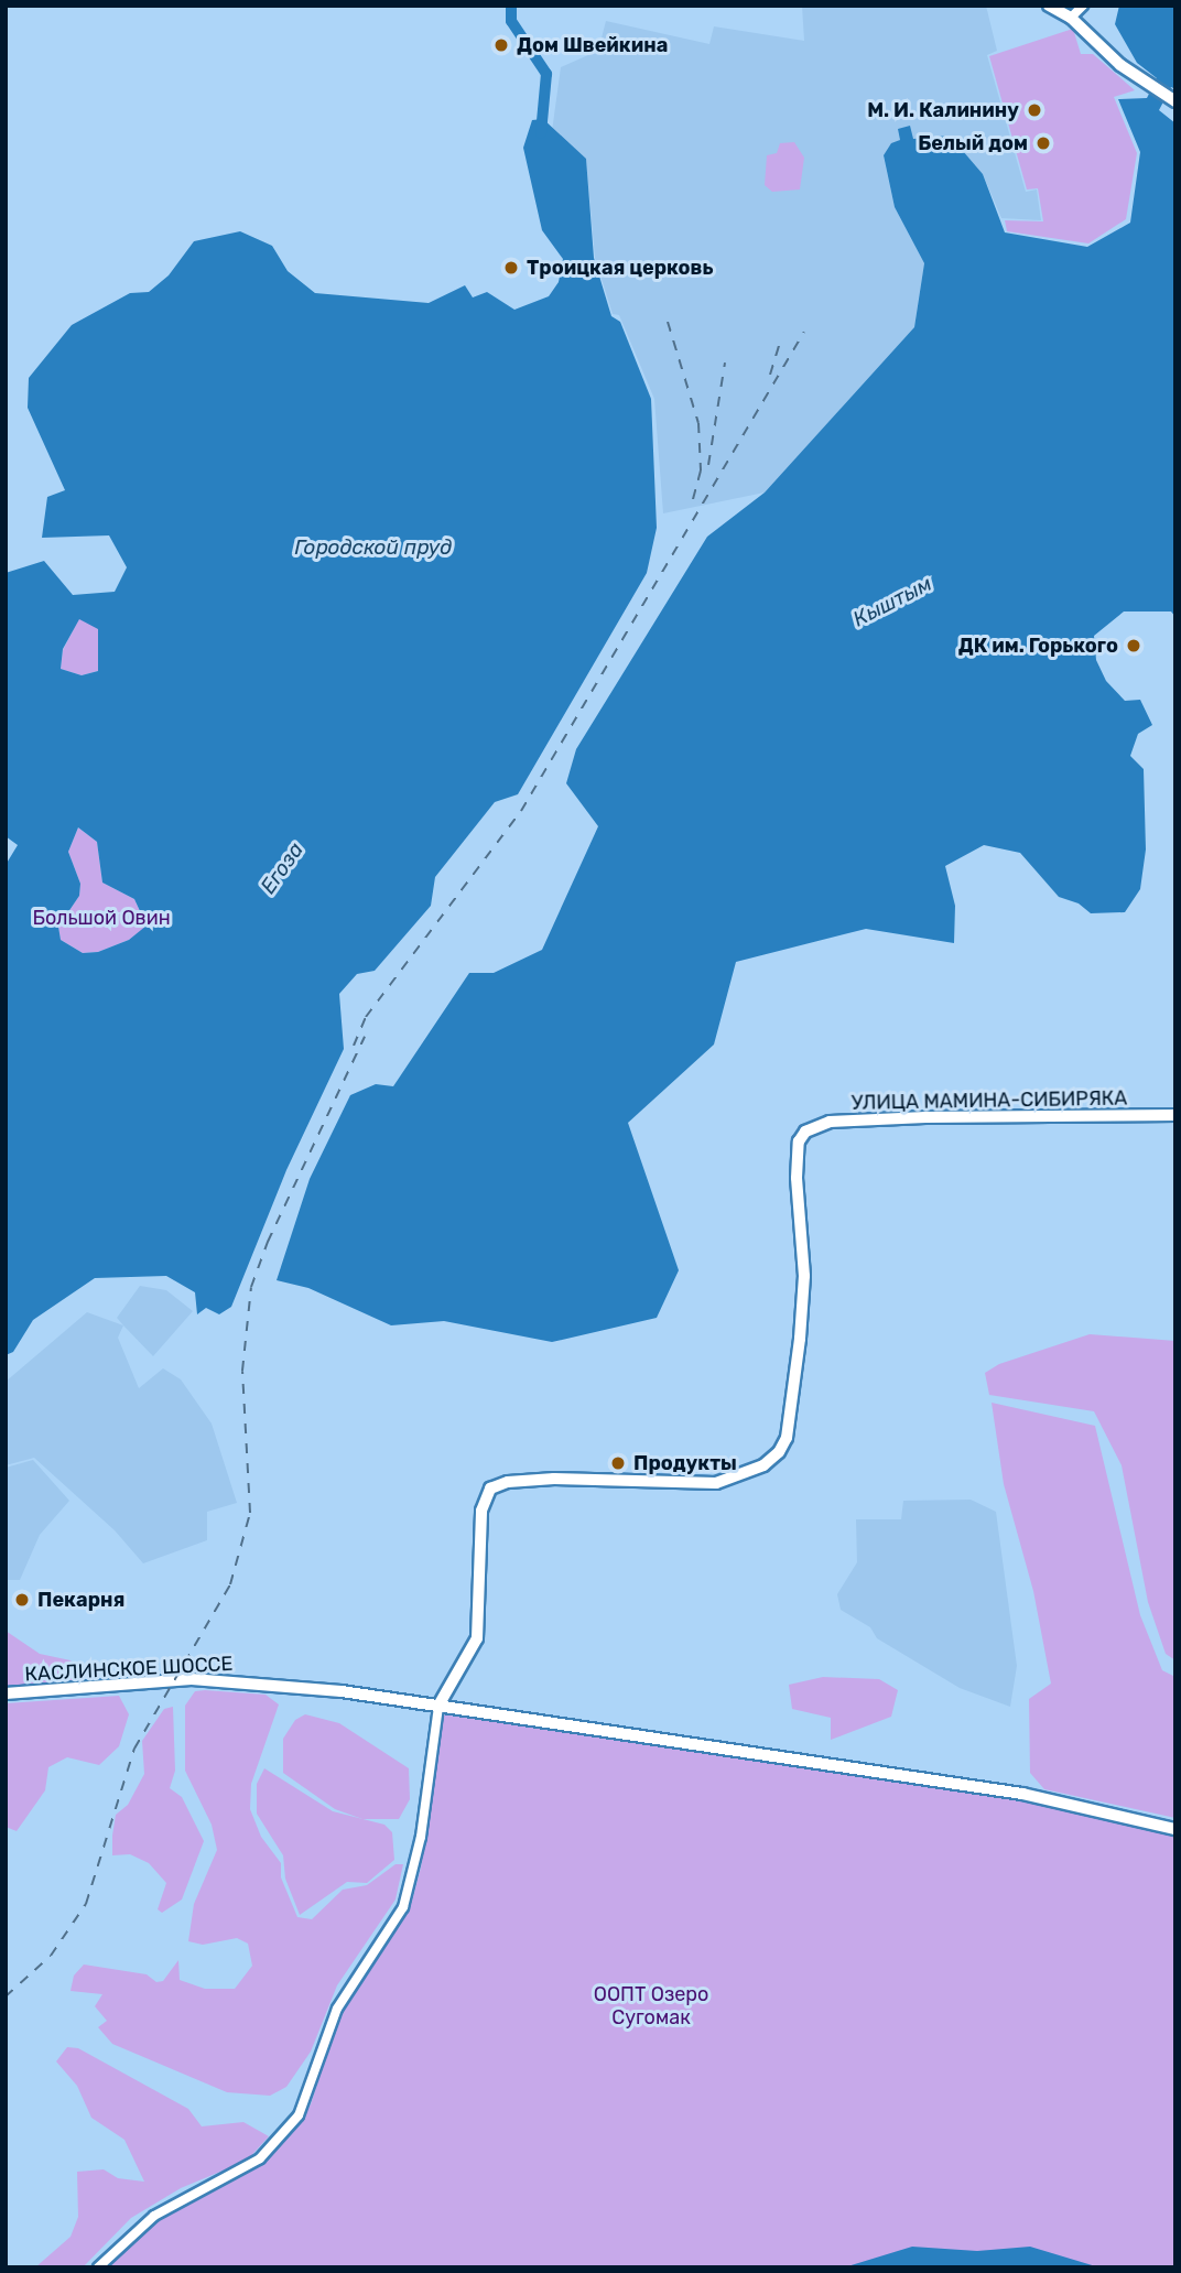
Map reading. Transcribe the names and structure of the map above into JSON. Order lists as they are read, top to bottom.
{
  "streets": {
    "main road": ["УЛИЦА МАМИНА-СИБИРЯКА", "КАСЛИНСКОЕ ШОССЕ"]
  },
  "crossings": [
    ["УЛИЦА МАМИНА-СИБИРЯКА", "КАСЛИНСКОЕ ШОССЕ"]
  ],
  "water": ["Городской пруд", "Кыштым", "Егоза"],
  "parks": ["Большой Овин", "ООПТ Озеро Сугомак"],
  "places": [
    "Дом Швейкина",
    "М. И. Калинину",
    "Белый дом",
    "Троицкая церковь",
    "ДК им. Горького",
    "Продукты",
    "Пекарня"
  ]
}
